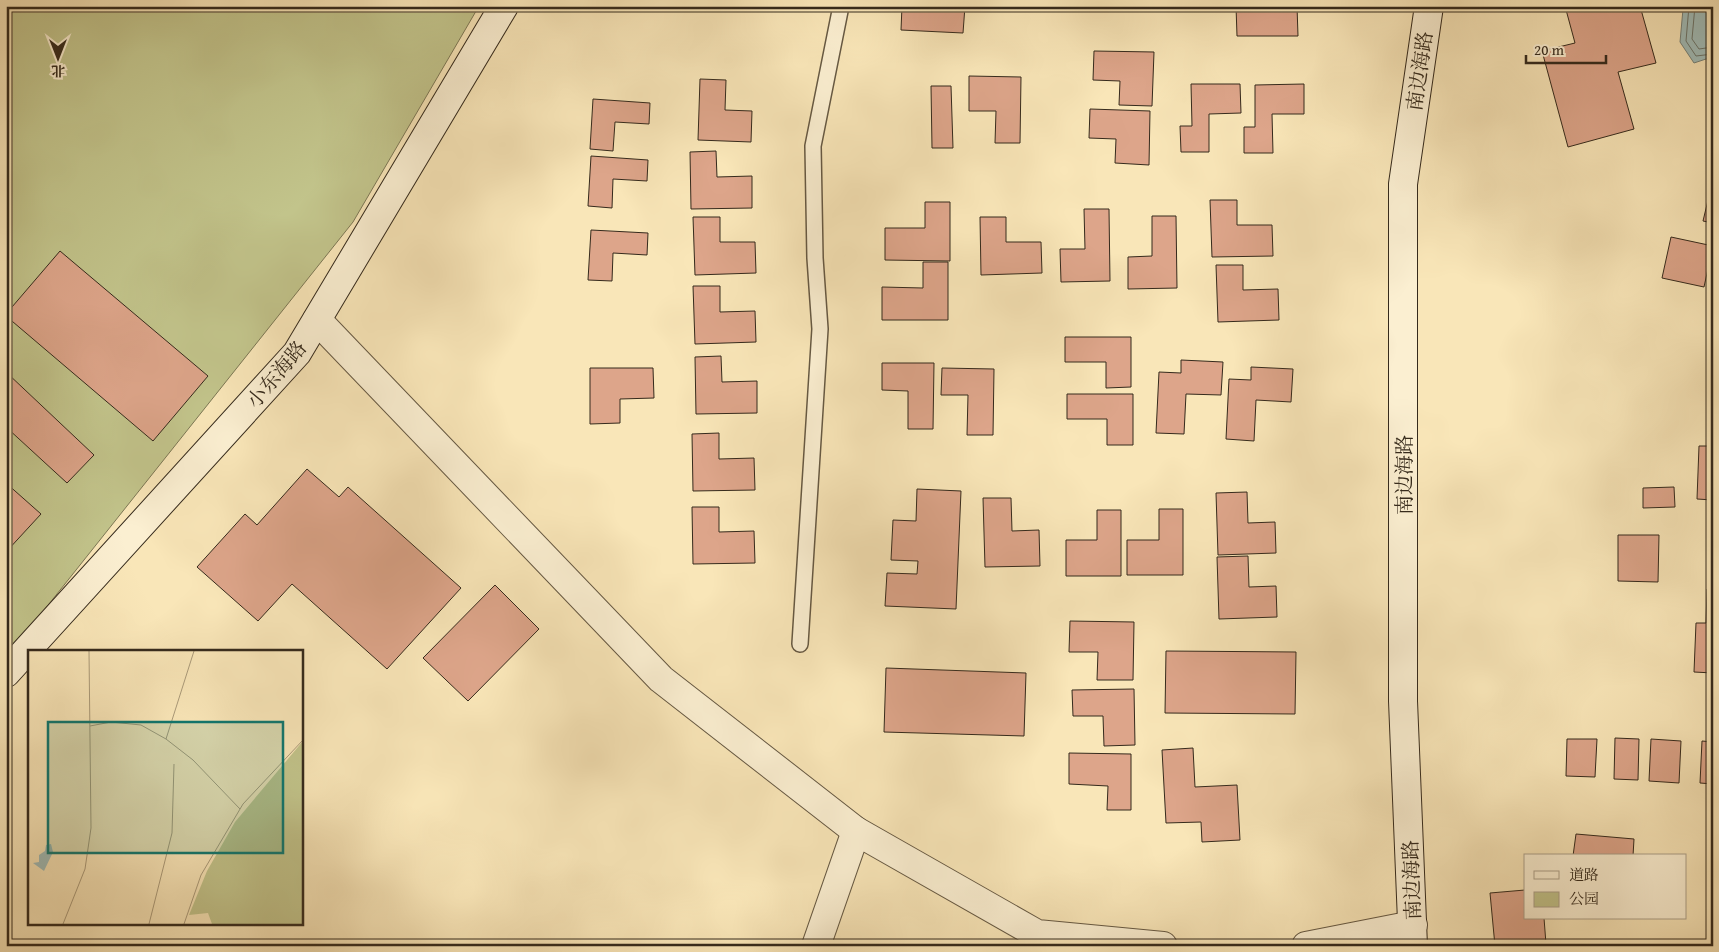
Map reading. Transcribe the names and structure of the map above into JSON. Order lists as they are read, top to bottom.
{
  "streets": {
    "main road": ["南边海路", "小东海路"]
  },
  "legend": ["道路", "公园"],
  "scale_bar": "20 m",
  "north": "bottom"
}
